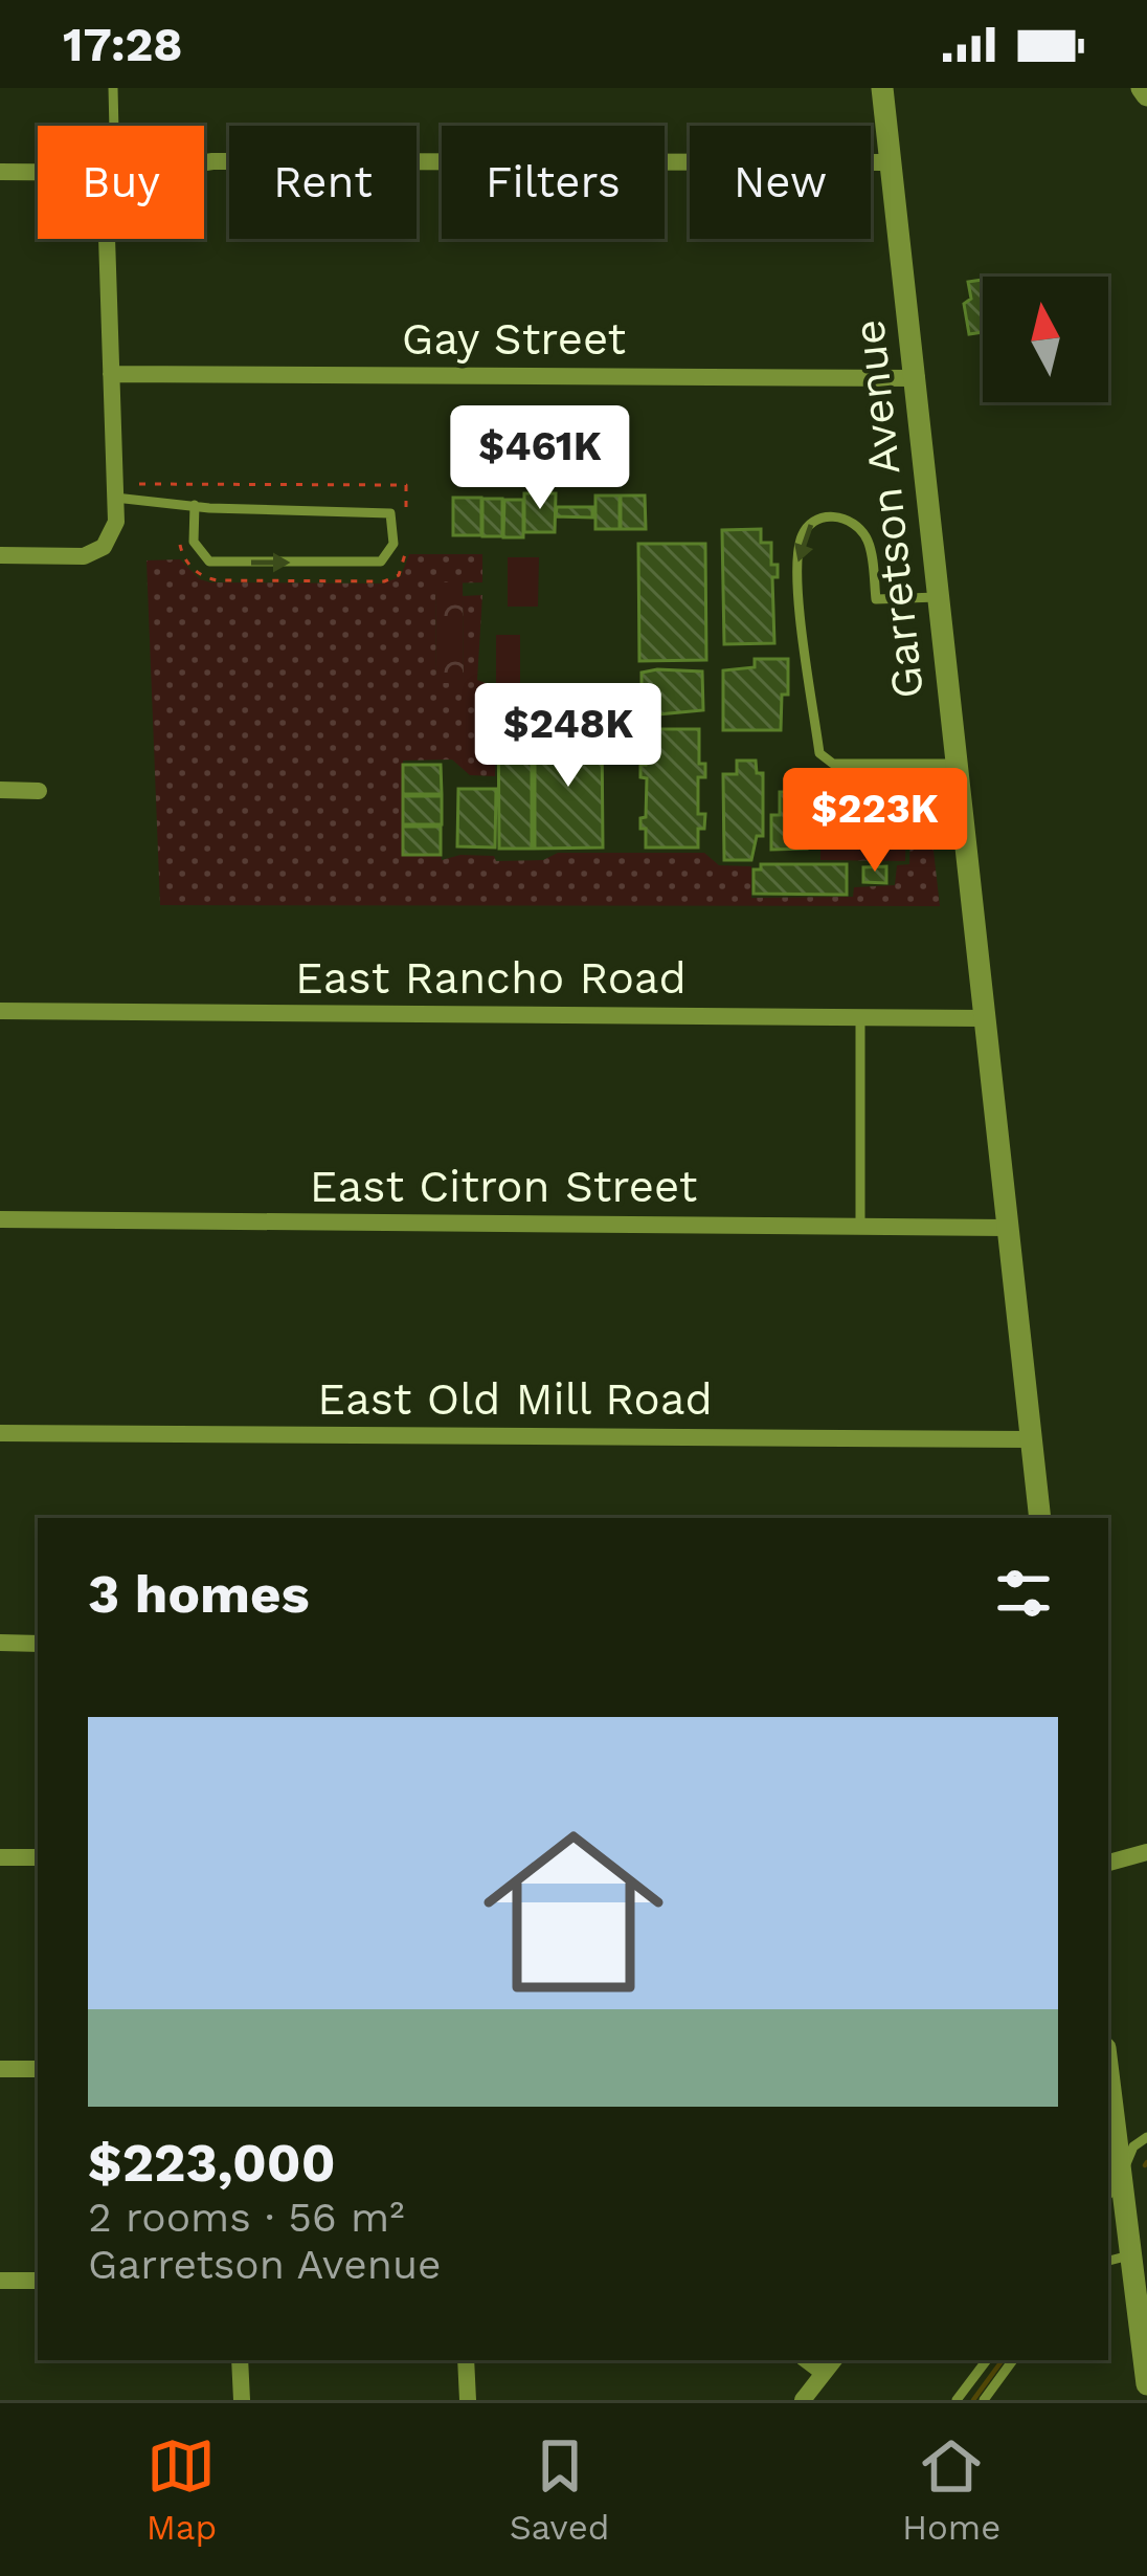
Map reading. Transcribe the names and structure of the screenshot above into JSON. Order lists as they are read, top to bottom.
{
  "streets": {
    "street": [
      "Gay Street",
      "Garretson Avenue",
      "East Rancho Road",
      "East Citron Street",
      "East Old Mill Road"
    ]
  },
  "crossings": [
    ["Gay Street", "Garretson Avenue"],
    ["Garretson Avenue", "East Rancho Road"],
    ["Garretson Avenue", "East Citron Street"],
    ["Garretson Avenue", "East Old Mill Road"]
  ],
  "north": "top",
  "page": {
    "status": "17:28",
    "chip": [
      "Buy",
      "Rent",
      "Filters",
      "New"
    ],
    "price": ["$461K", "$248K", "$223K"],
    "heading": "3 homes",
    "list": [
      {
        "name": "$223,000",
        "note": "2 rooms · 56 m² · Garretson Avenue"
      }
    ],
    "tabs": ["Map", "Saved", "Home"]
  }
}
